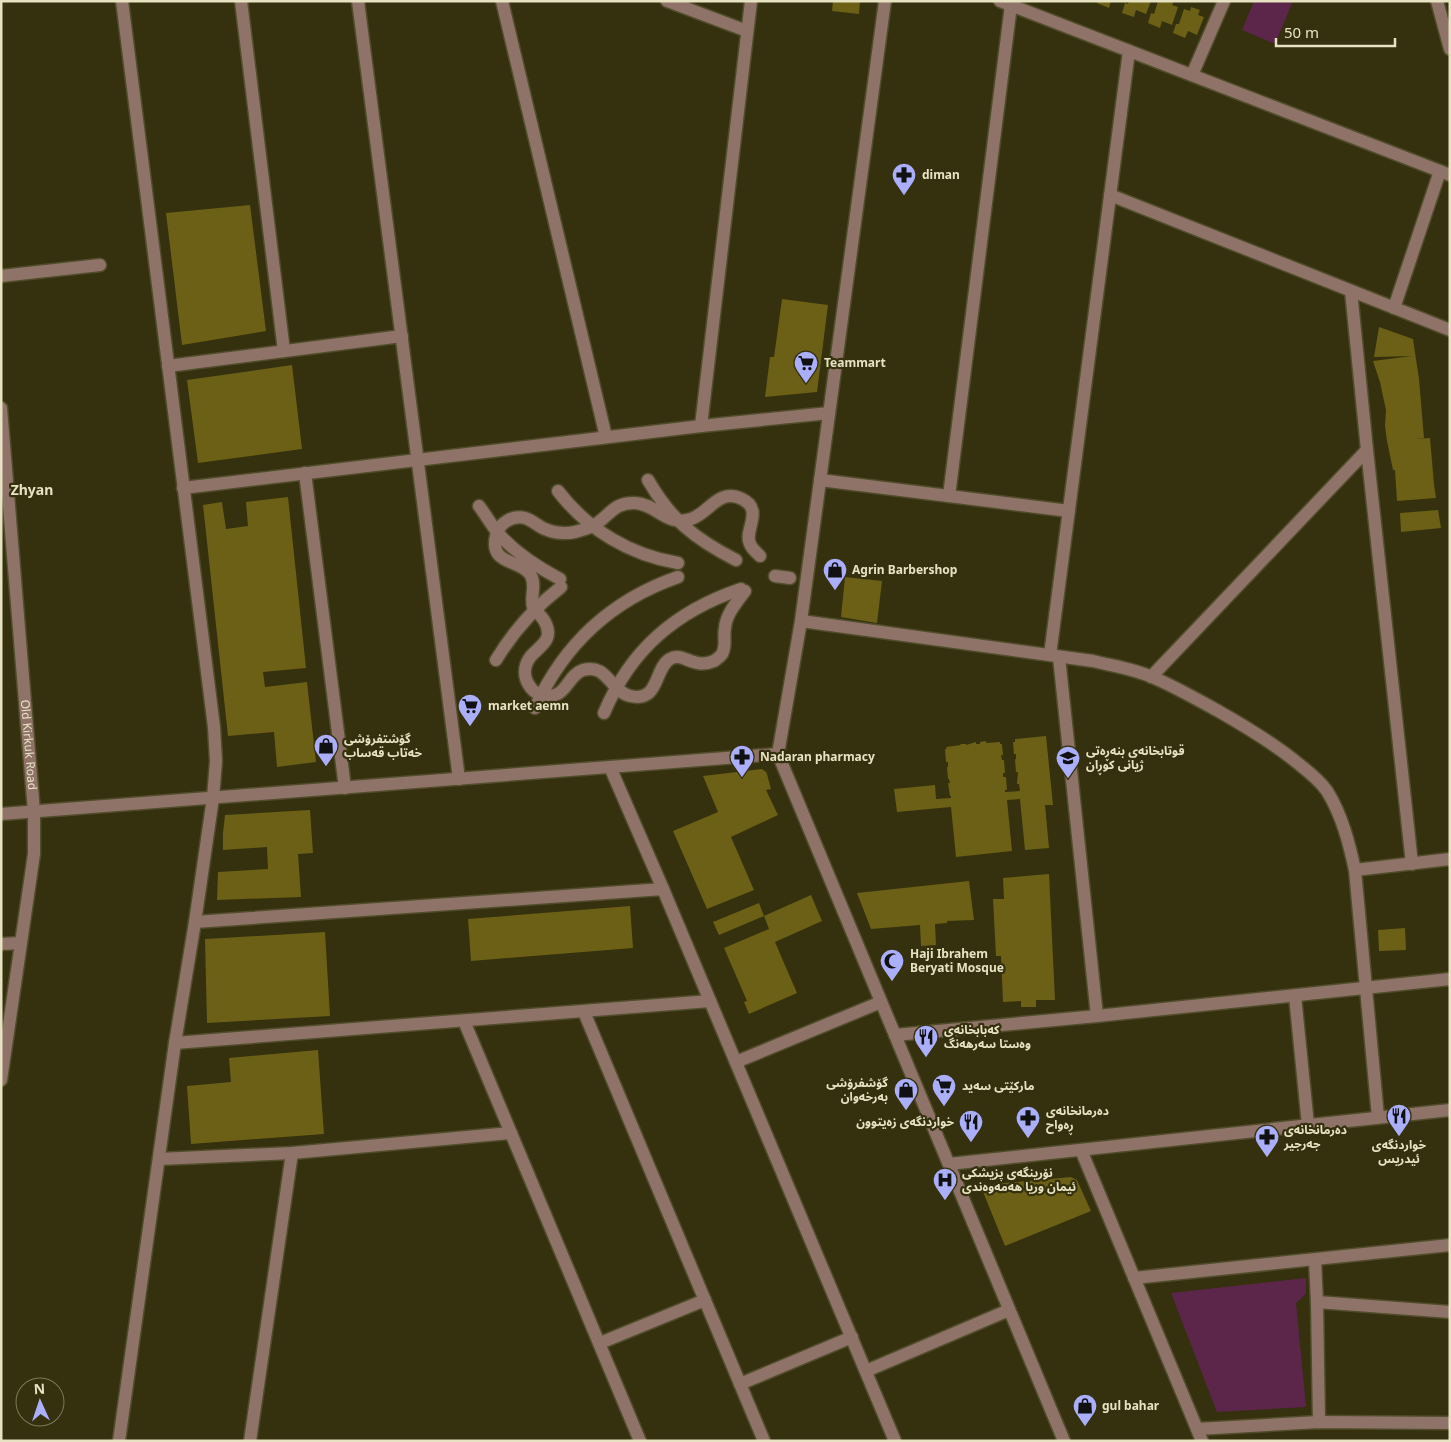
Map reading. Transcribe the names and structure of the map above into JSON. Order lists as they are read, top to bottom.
{
  "streets": {
    "street": ["Old Kirkuk Road"]
  },
  "districts": ["Zhyan"],
  "places": {
    "pharmacy": [
      "diman",
      "Nadaran pharmacy",
      "دەرمانخانەی ڕەواح",
      "دەرمانخانەی جەرجیر"
    ],
    "supermarket": ["Teammart", "market aemn", "مارکێتی سەید"],
    "shop": [
      "Agrin Barbershop",
      "گۆشتفرۆشی خەتاب قەساب",
      "گۆشفرۆشی بەرخەوان",
      "gul bahar"
    ],
    "school or university": ["قوتابخانەی بنەڕەتی ژیانی کوڕان"],
    "mosque": ["Haji Ibrahem Beryati Mosque"],
    "restaurant": ["کەبابخانەی وەستا سەرهەنگ", "خواردنگەی ئیدریس", "خواردنگەی زەیتوون"],
    "hospital": ["نۆرینگەی پزیشکی ئیمان وریا هەمەوەندی"]
  },
  "scale_bar": "50 m",
  "north": "top"
}
